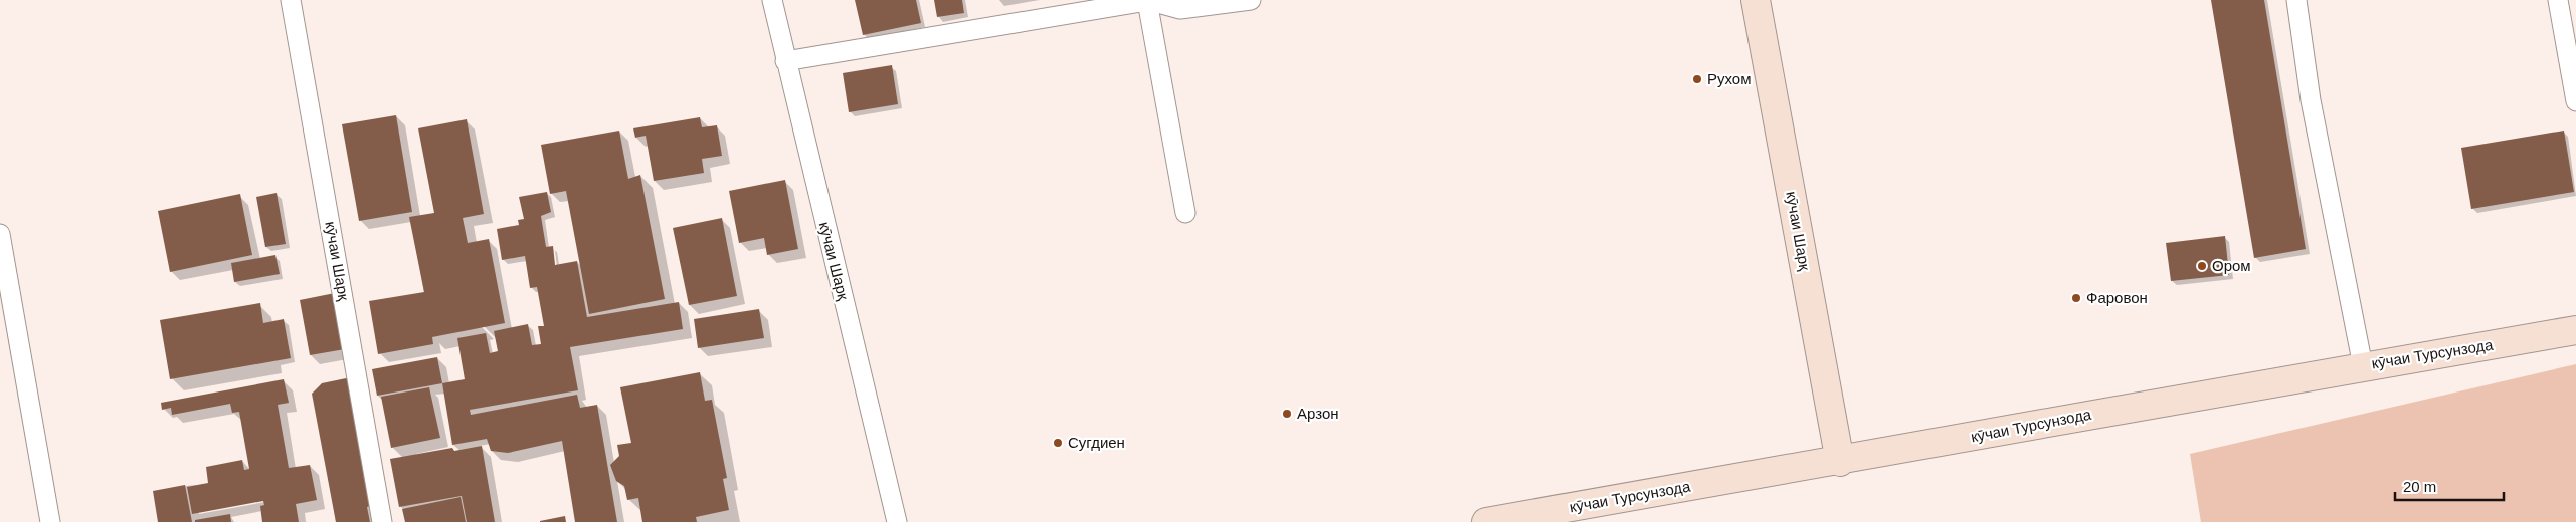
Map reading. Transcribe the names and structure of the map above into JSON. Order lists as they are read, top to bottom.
{
  "streets": {
    "main road": ["кӯчаи Шарқ", "кӯчаи Турсунзода"]
  },
  "crossings": [
    ["кӯчаи Шарқ", "кӯчаи Турсунзода"]
  ],
  "places": [
    "Рухом",
    "Ором",
    "Фаровон",
    "Арзон",
    "Сугдиен"
  ],
  "scale_bar": "20 m"
}
